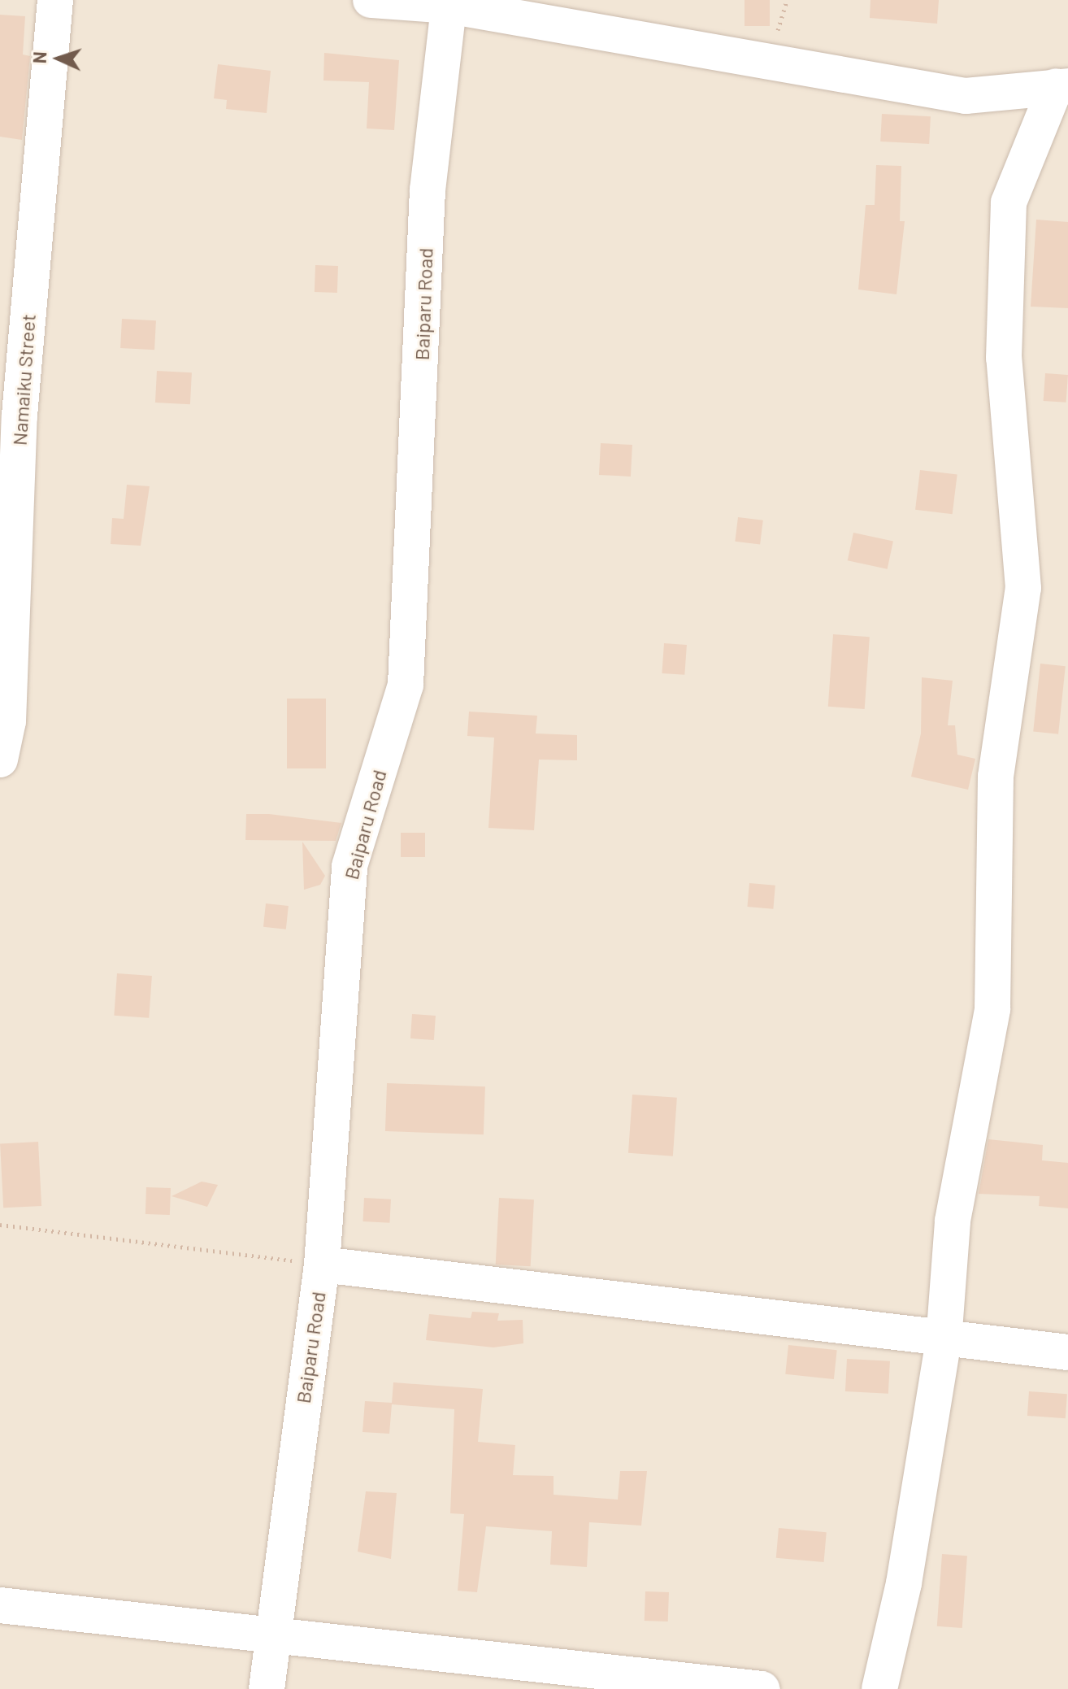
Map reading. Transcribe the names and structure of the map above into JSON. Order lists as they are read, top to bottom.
{
  "streets": {
    "street": ["Baiparu Road", "Namaiku Street"]
  },
  "north": "left"
}
